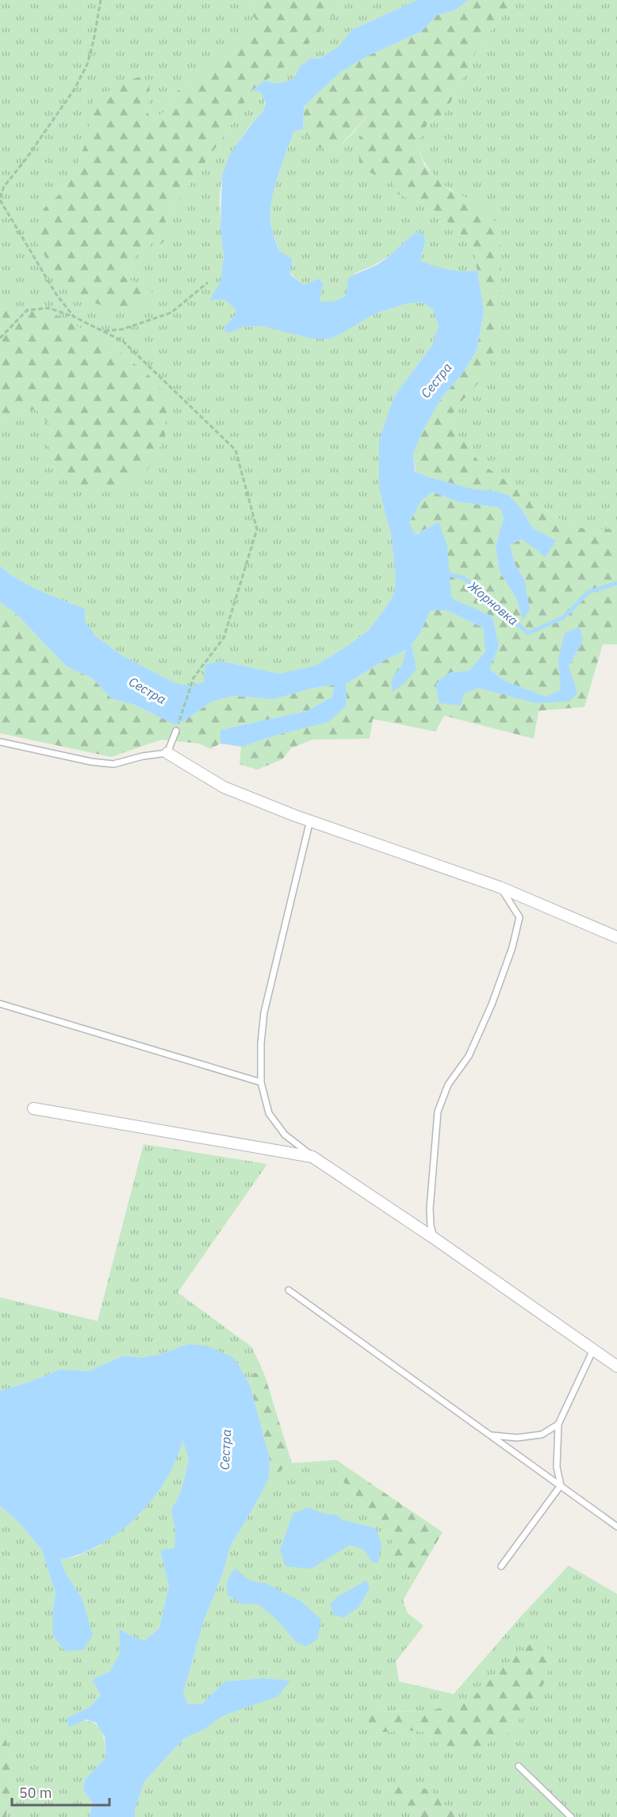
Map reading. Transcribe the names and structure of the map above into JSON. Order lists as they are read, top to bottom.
{
  "water": ["Сестра", "Жорновка"],
  "scale_bar": "50 m"
}
